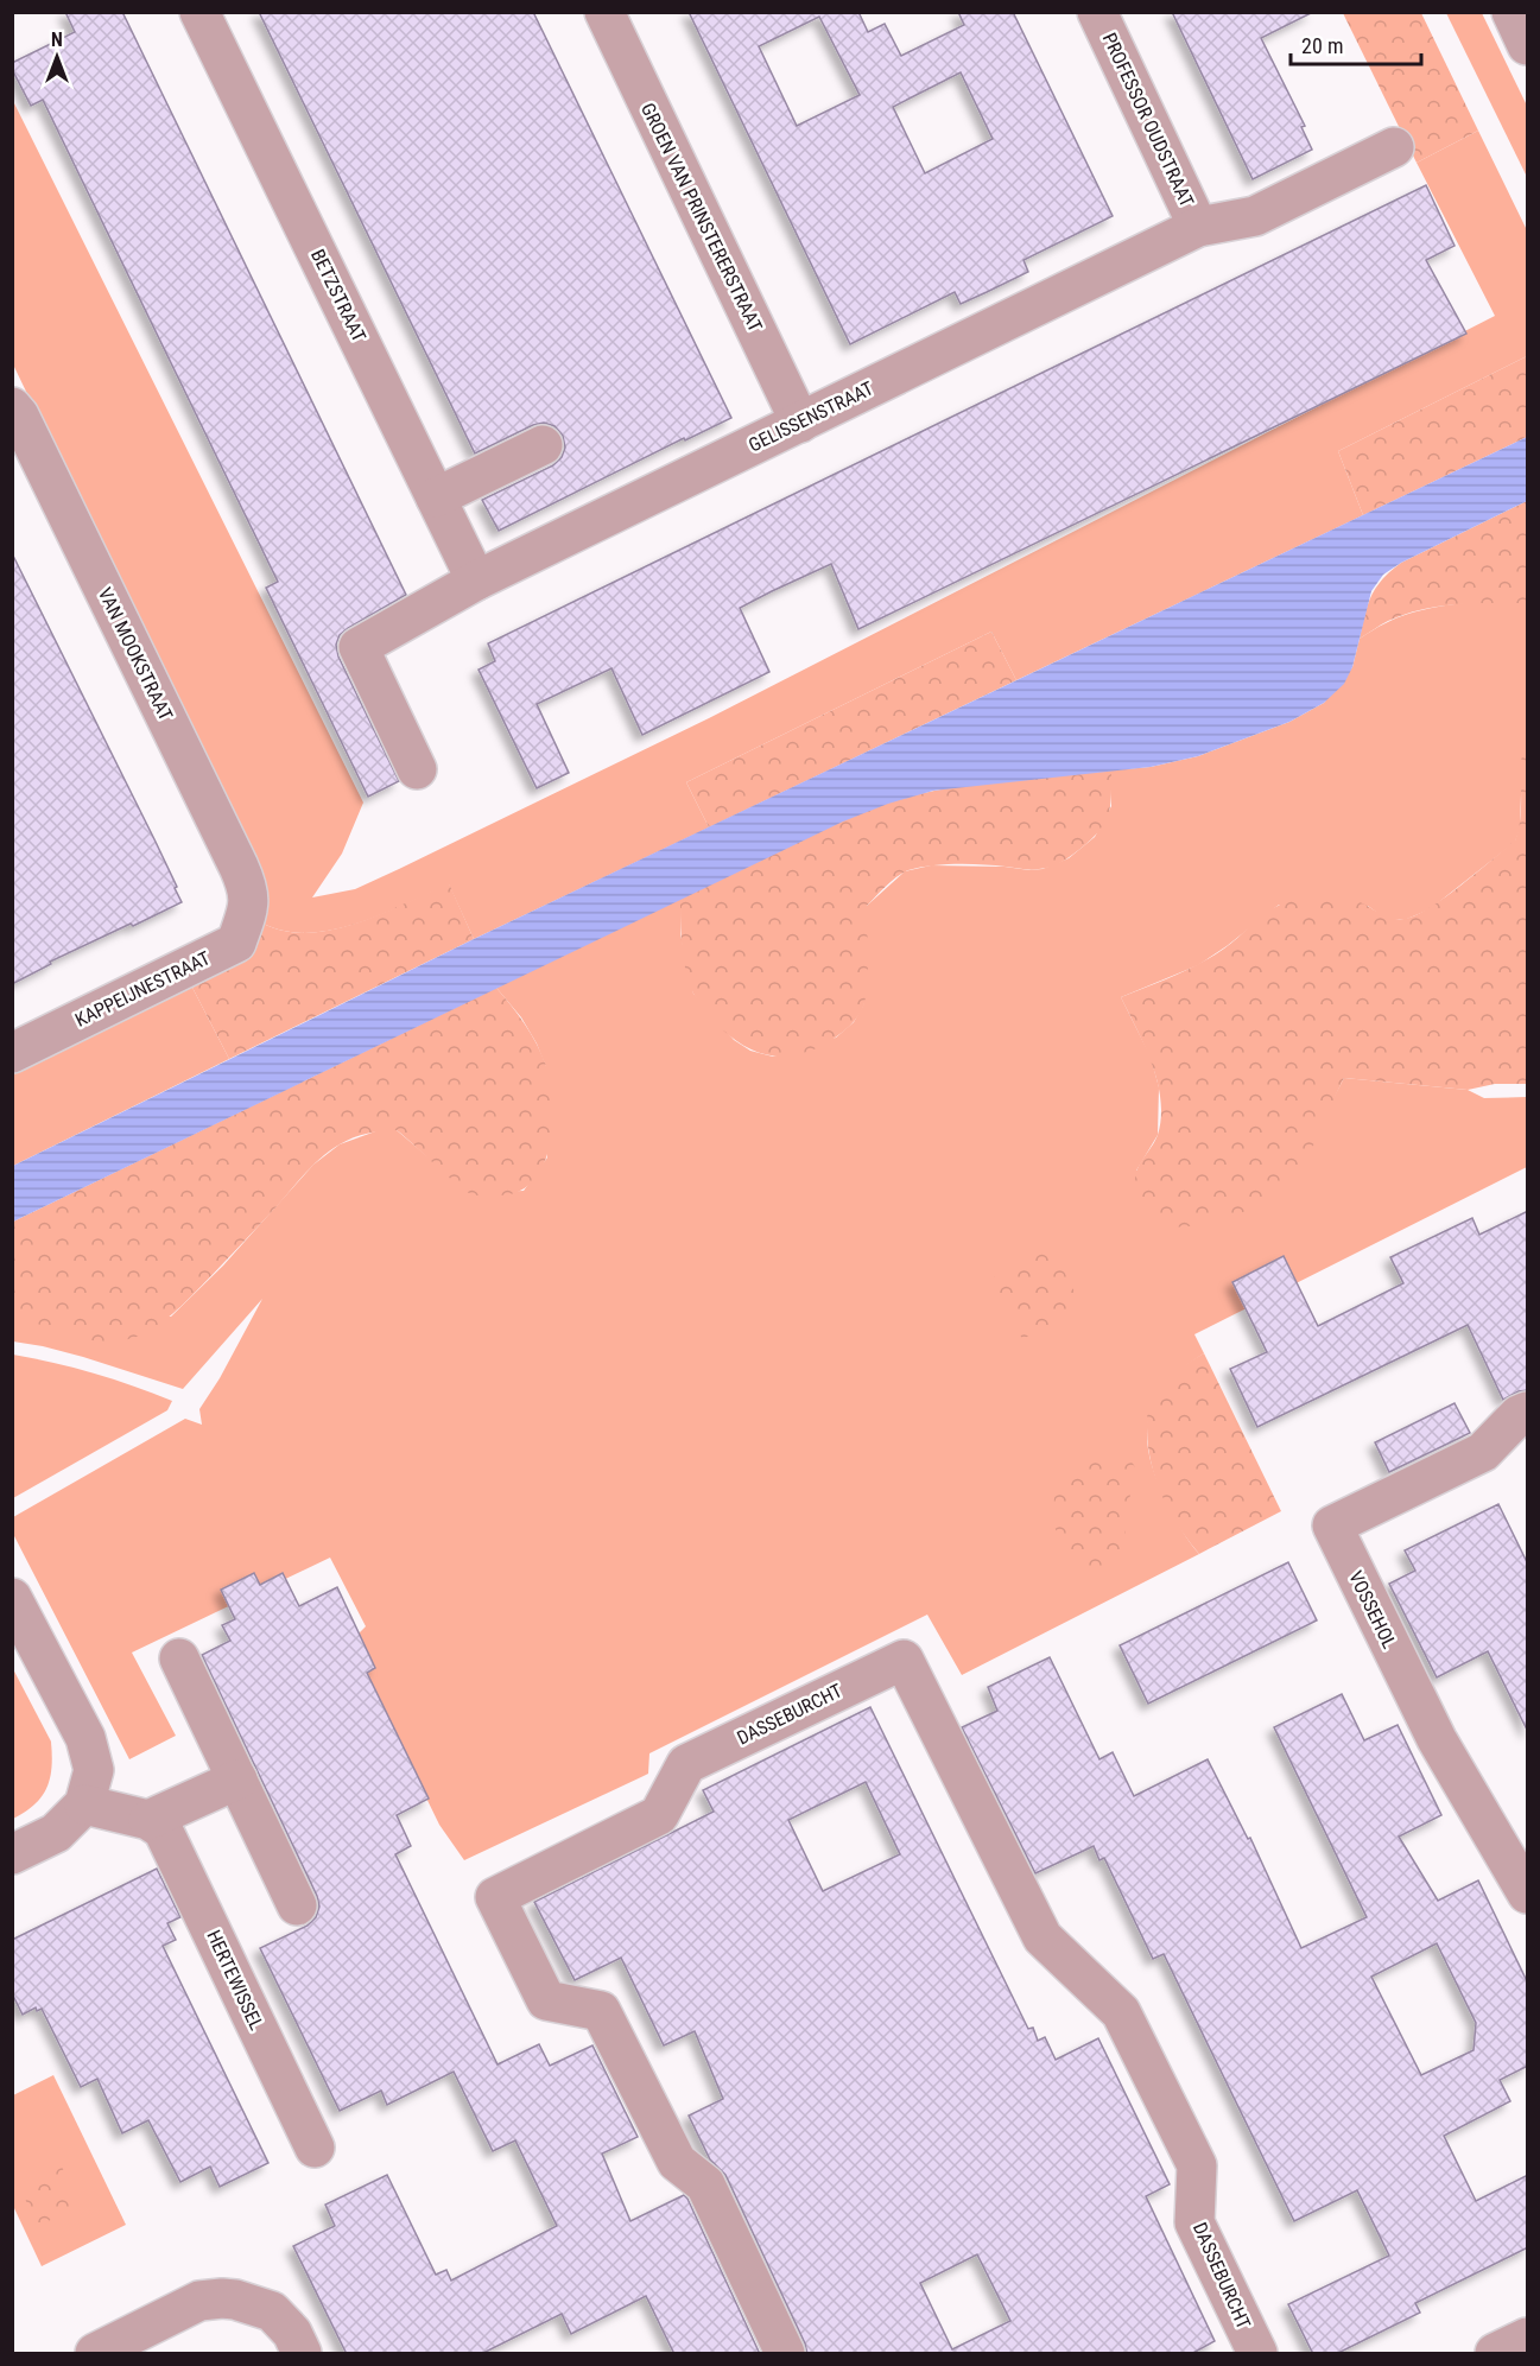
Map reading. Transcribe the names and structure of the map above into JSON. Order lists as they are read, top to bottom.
{
  "streets": {
    "street": [
      "PROFESSOR OUDSTRAAT",
      "GROEN VAN PRINSTERERSTRAAT",
      "BETZSTRAAT",
      "GELISSENSTRAAT",
      "VAN MOOKSTRAAT",
      "KAPPEIJNESTRAAT",
      "VOSSEHOL",
      "DASSEBURCHT",
      "HERTEWISSEL"
    ]
  },
  "crossings": [
    ["PROFESSOR OUDSTRAAT", "GELISSENSTRAAT"],
    ["GROEN VAN PRINSTERERSTRAAT", "GELISSENSTRAAT"],
    ["BETZSTRAAT", "GELISSENSTRAAT"],
    ["VAN MOOKSTRAAT", "KAPPEIJNESTRAAT"]
  ],
  "scale_bar": "20 m",
  "north": "top"
}
